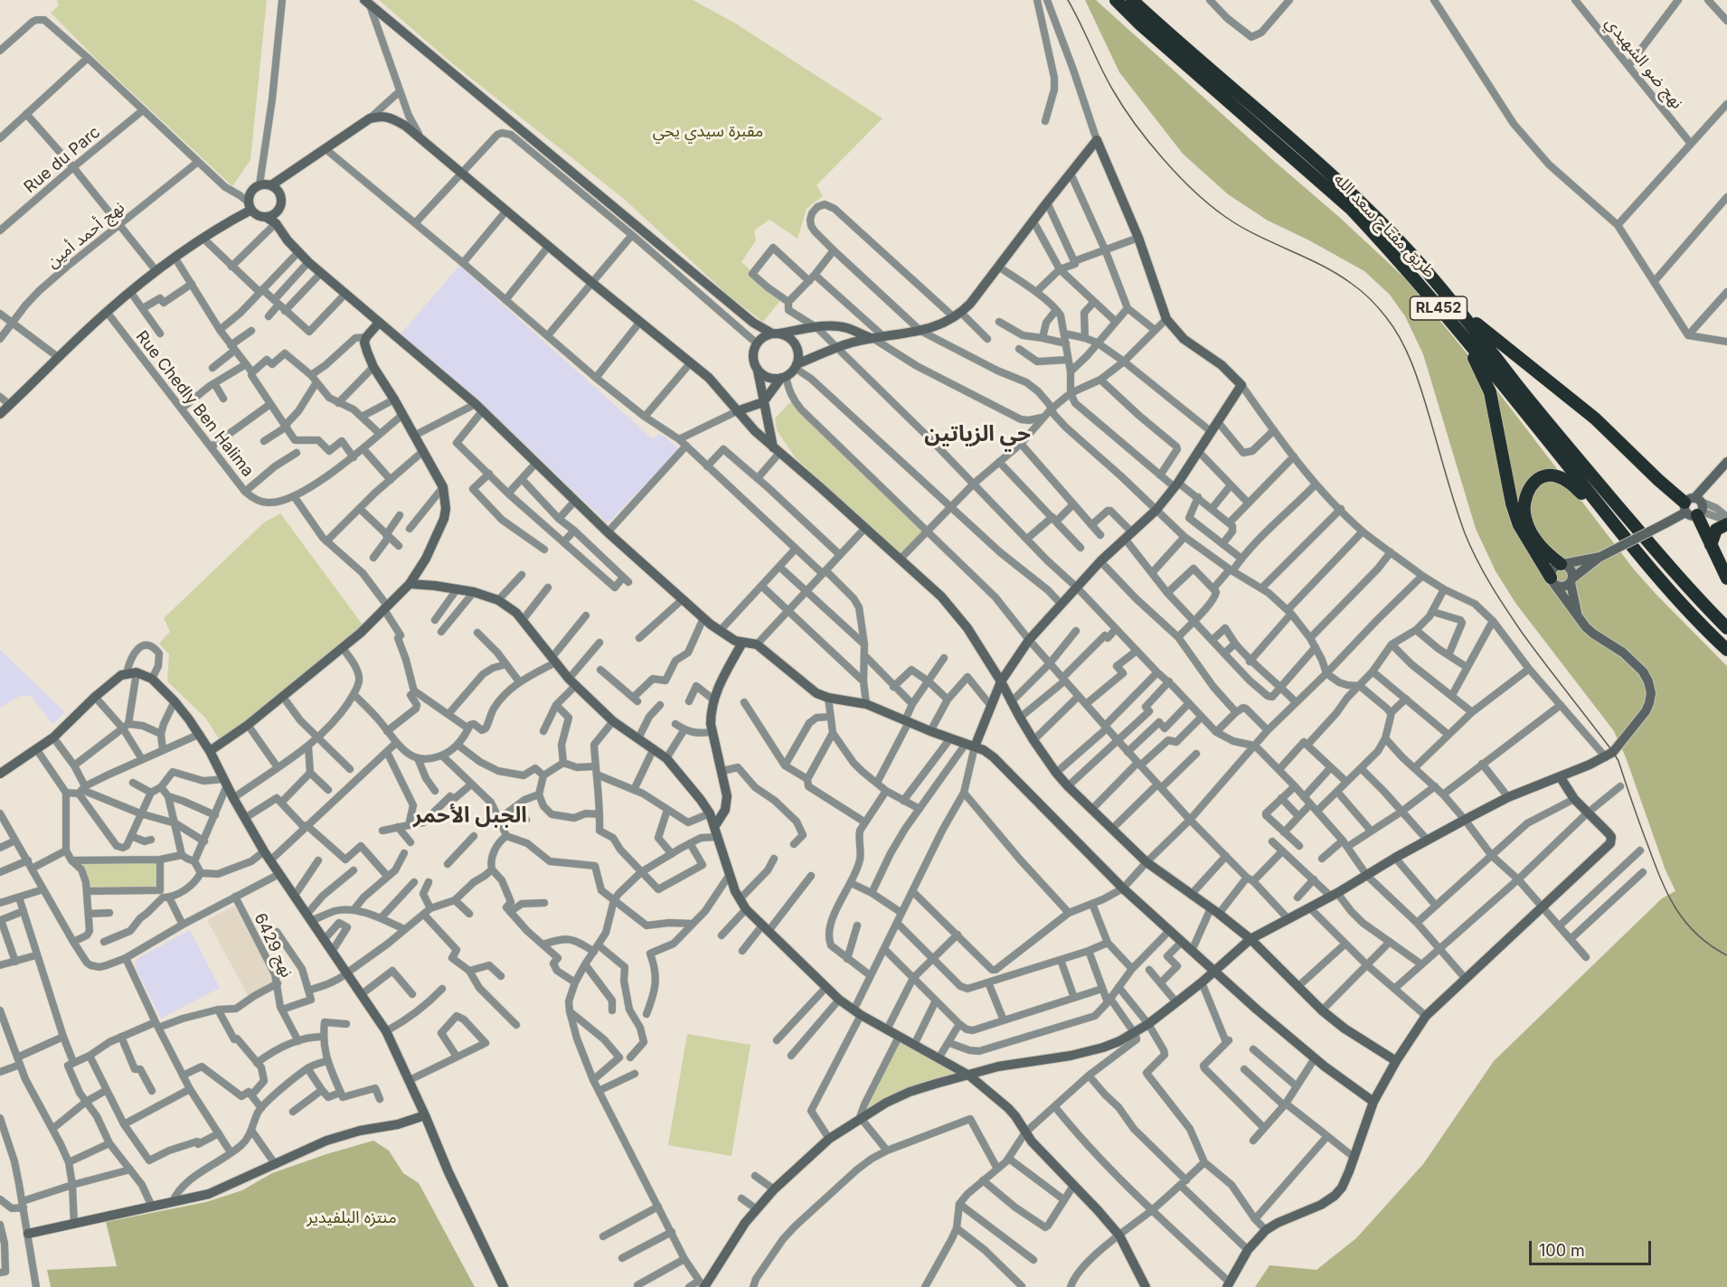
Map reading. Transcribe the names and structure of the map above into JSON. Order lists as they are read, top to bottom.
{
  "streets": {
    "highway": ["طريق مفتاح سعد الله", "RL452"],
    "street": [
      "نهج ضو الشهيدي",
      "Rue du Parc",
      "نهج أحمد أمين",
      "Rue Chedly Ben Halima",
      "نهج 6429"
    ]
  },
  "districts": ["حي الزياتين", "الجبل الأحمر"],
  "parks": ["مقبرة سيدي يحي", "منتزه البلفيدير"],
  "scale_bar": "100 m"
}
